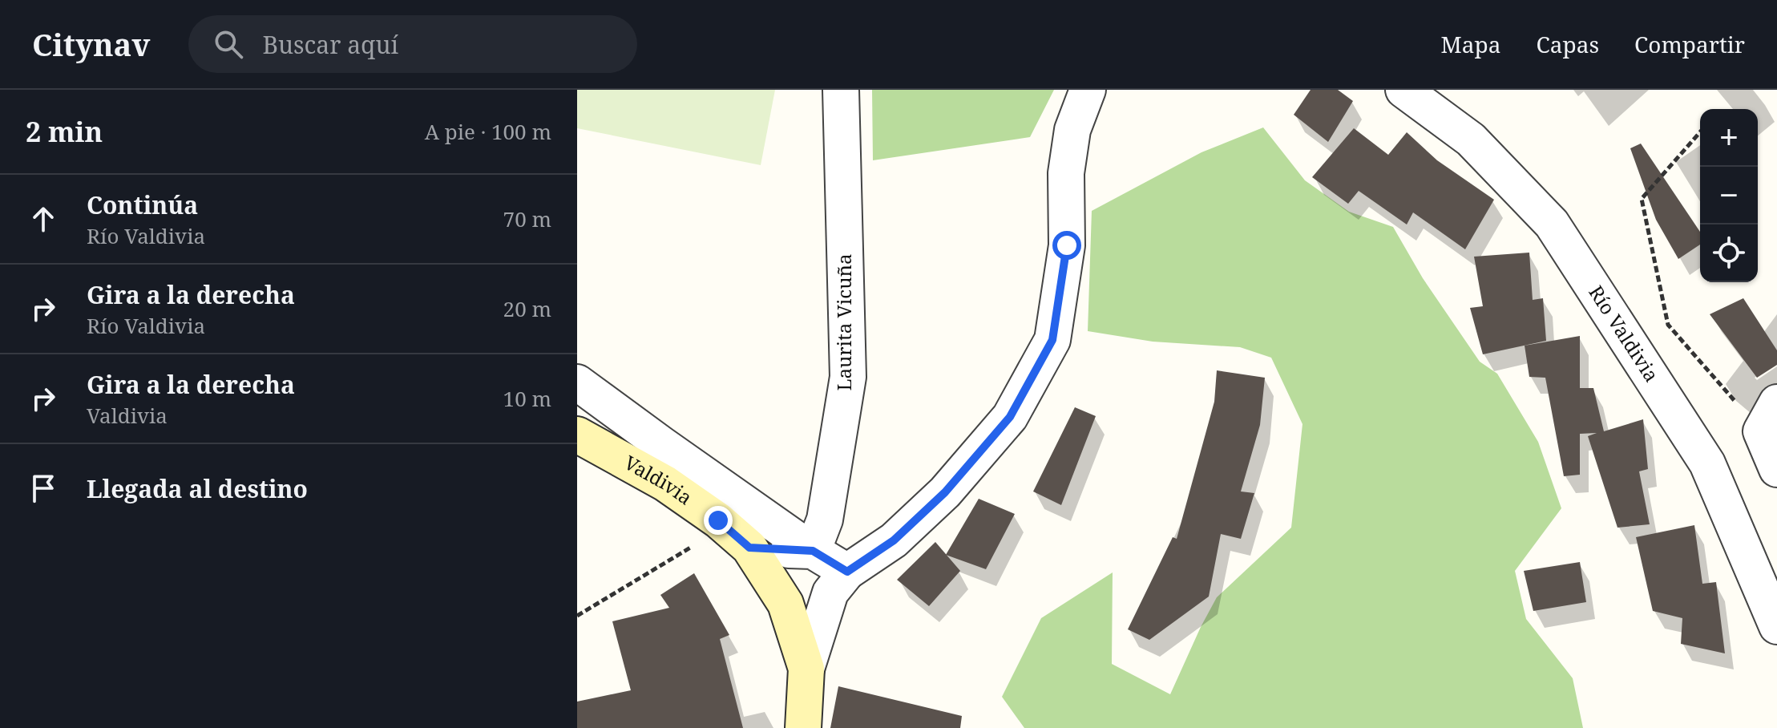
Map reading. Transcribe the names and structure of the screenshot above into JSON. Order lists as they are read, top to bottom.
{
  "streets": {
    "street": ["Laurita Vicuña", "Río Valdivia", "Valdivia"]
  },
  "page": {
    "header": "Citynav",
    "search": "Buscar aquí",
    "nav": ["Mapa", "Capas", "Compartir"],
    "heading": ["2 min", "A pie · 100 m"],
    "map_buttons": ["+", "−"],
    "list": [
      ["Continúa", "Río Valdivia", "70 m"],
      ["Gira a la derecha", "Río Valdivia", "20 m"],
      ["Gira a la derecha", "Valdivia", "10 m"],
      "Llegada al destino"
    ]
  }
}
